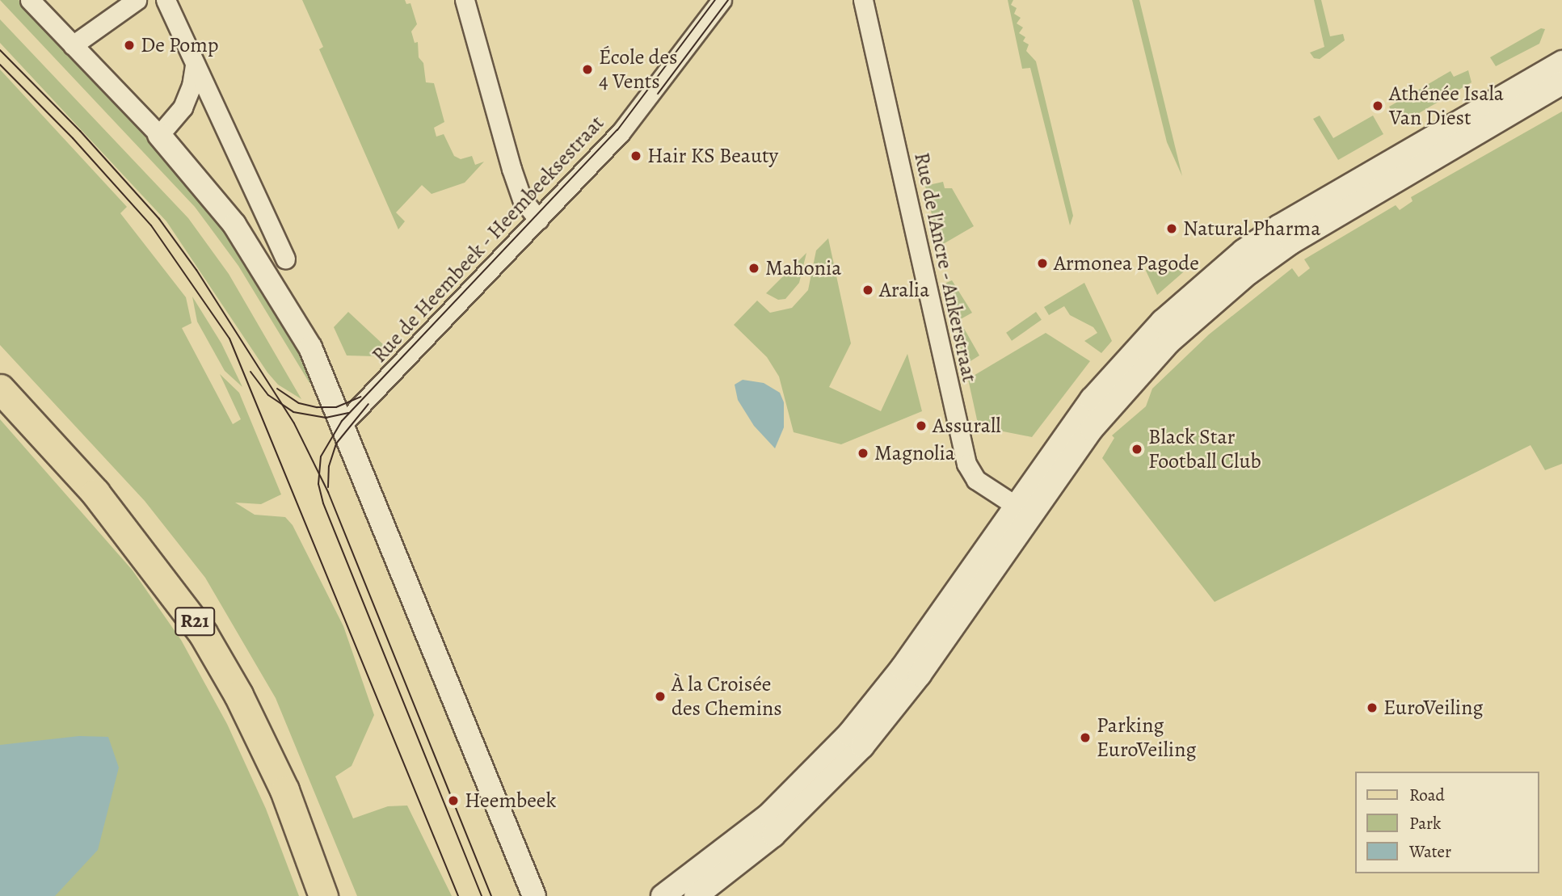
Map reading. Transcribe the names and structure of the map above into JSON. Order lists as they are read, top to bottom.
{
  "streets": {
    "main road": ["R21"],
    "street": ["Rue de Heembeek - Heembeeksestraat", "Rue de l'Ancre - Ankerstraat"]
  },
  "places": [
    "De Pomp",
    "École des 4 Vents",
    "Athénée Isala Van Diest",
    "Hair KS Beauty",
    "Natural Pharma",
    "Armonea Pagode",
    "Mahonia",
    "Aralia",
    "Assurall",
    "Black Star Football Club",
    "Magnolia",
    "À la Croisée des Chemins",
    "EuroVeiling",
    "Parking EuroVeiling",
    "Heembeek"
  ],
  "legend": ["Road", "Park", "Water"]
}
